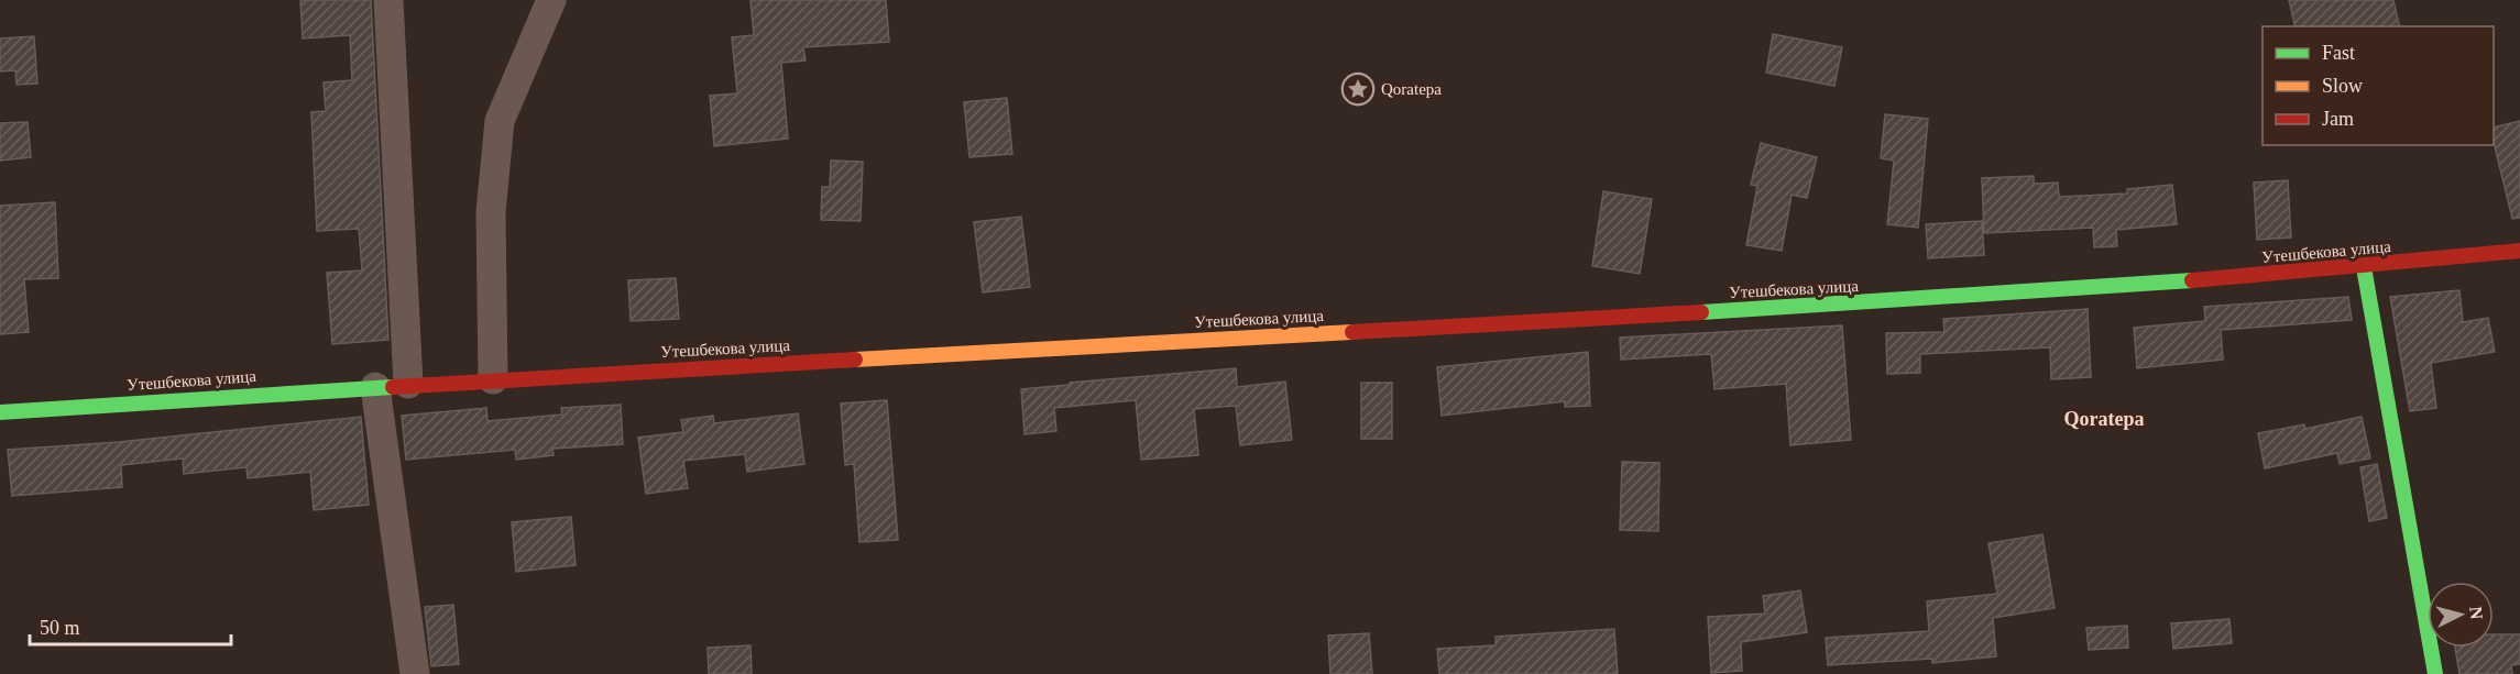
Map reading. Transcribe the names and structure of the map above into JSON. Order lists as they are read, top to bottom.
{
  "streets": {
    "main road": ["Утешбекова улица"]
  },
  "districts": ["Qoratepa"],
  "places": {
    "place": ["Qoratepa"]
  },
  "legend": ["Fast", "Slow", "Jam"],
  "scale_bar": "50 m",
  "north": "right"
}
